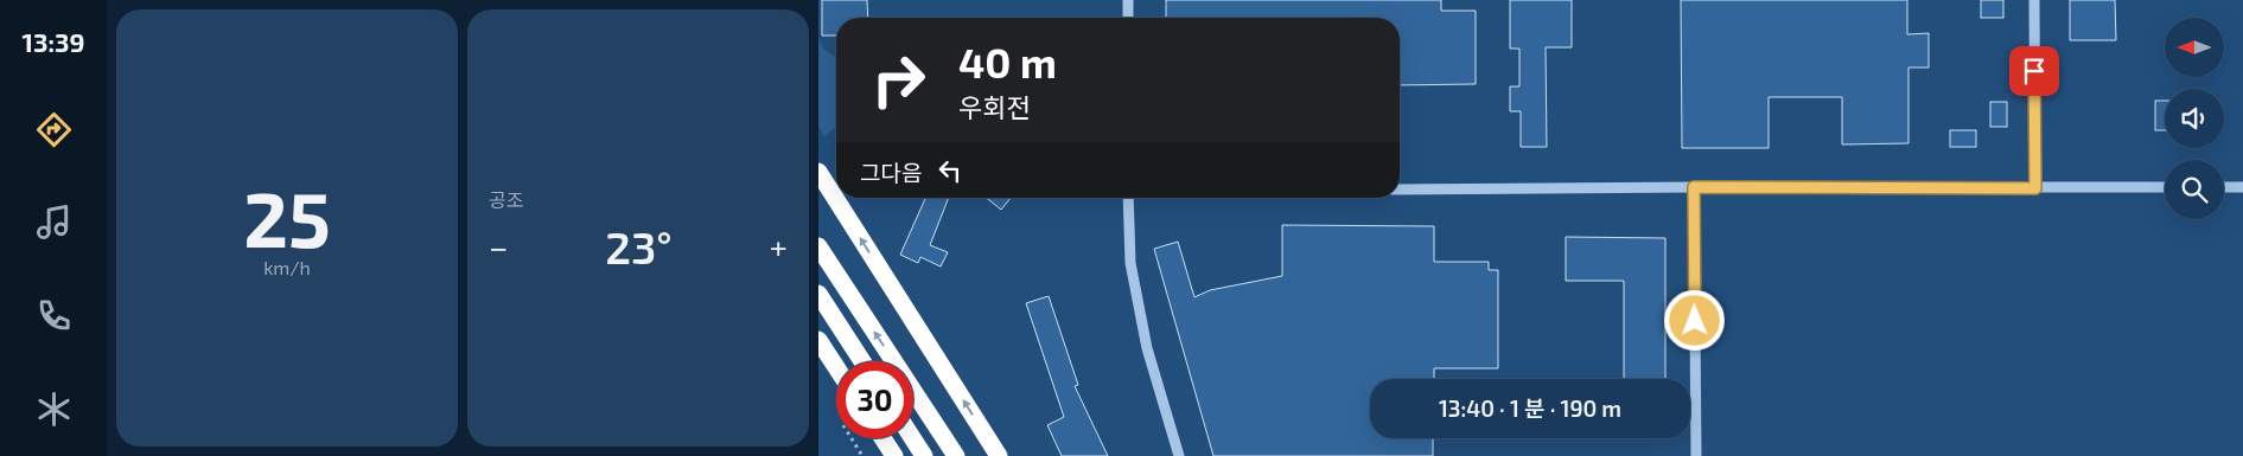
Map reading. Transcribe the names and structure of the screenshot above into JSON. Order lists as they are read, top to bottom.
{
  "north": "left",
  "page": {
    "tabs": "13:39",
    "tile": [
      ["25", "km/h"],
      "공조"
    ],
    "turn": ["40 m", "우회전"],
    "then": "그다음",
    "heat": ["−", "23°", "+"],
    "limit": "30",
    "trip": "13:40 · 1 분 · 190 m"
  }
}
